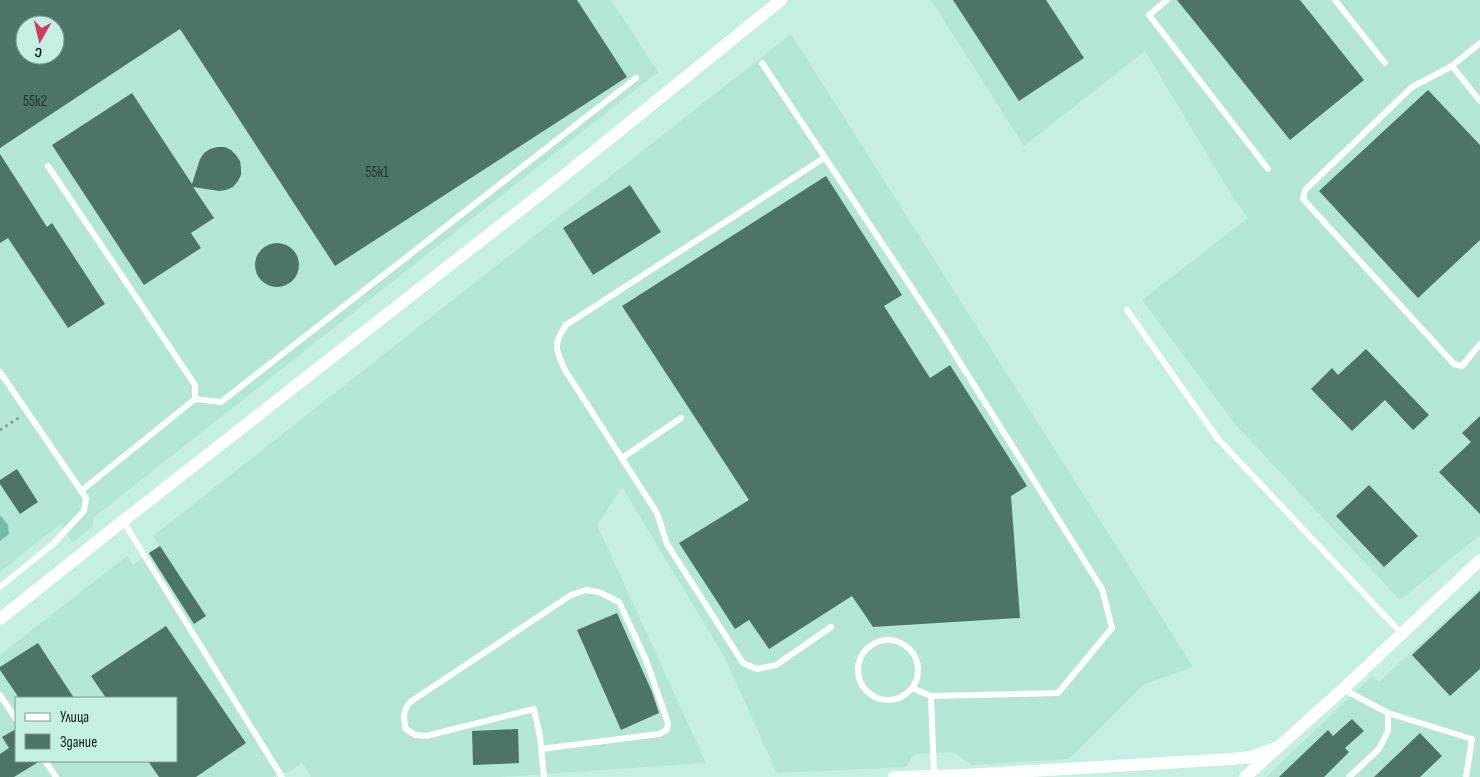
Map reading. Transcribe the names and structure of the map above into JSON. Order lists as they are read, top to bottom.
{
  "house_numbers": ["55к2", "55к1"],
  "legend": ["Улица", "Здание"],
  "north": "bottom"
}
